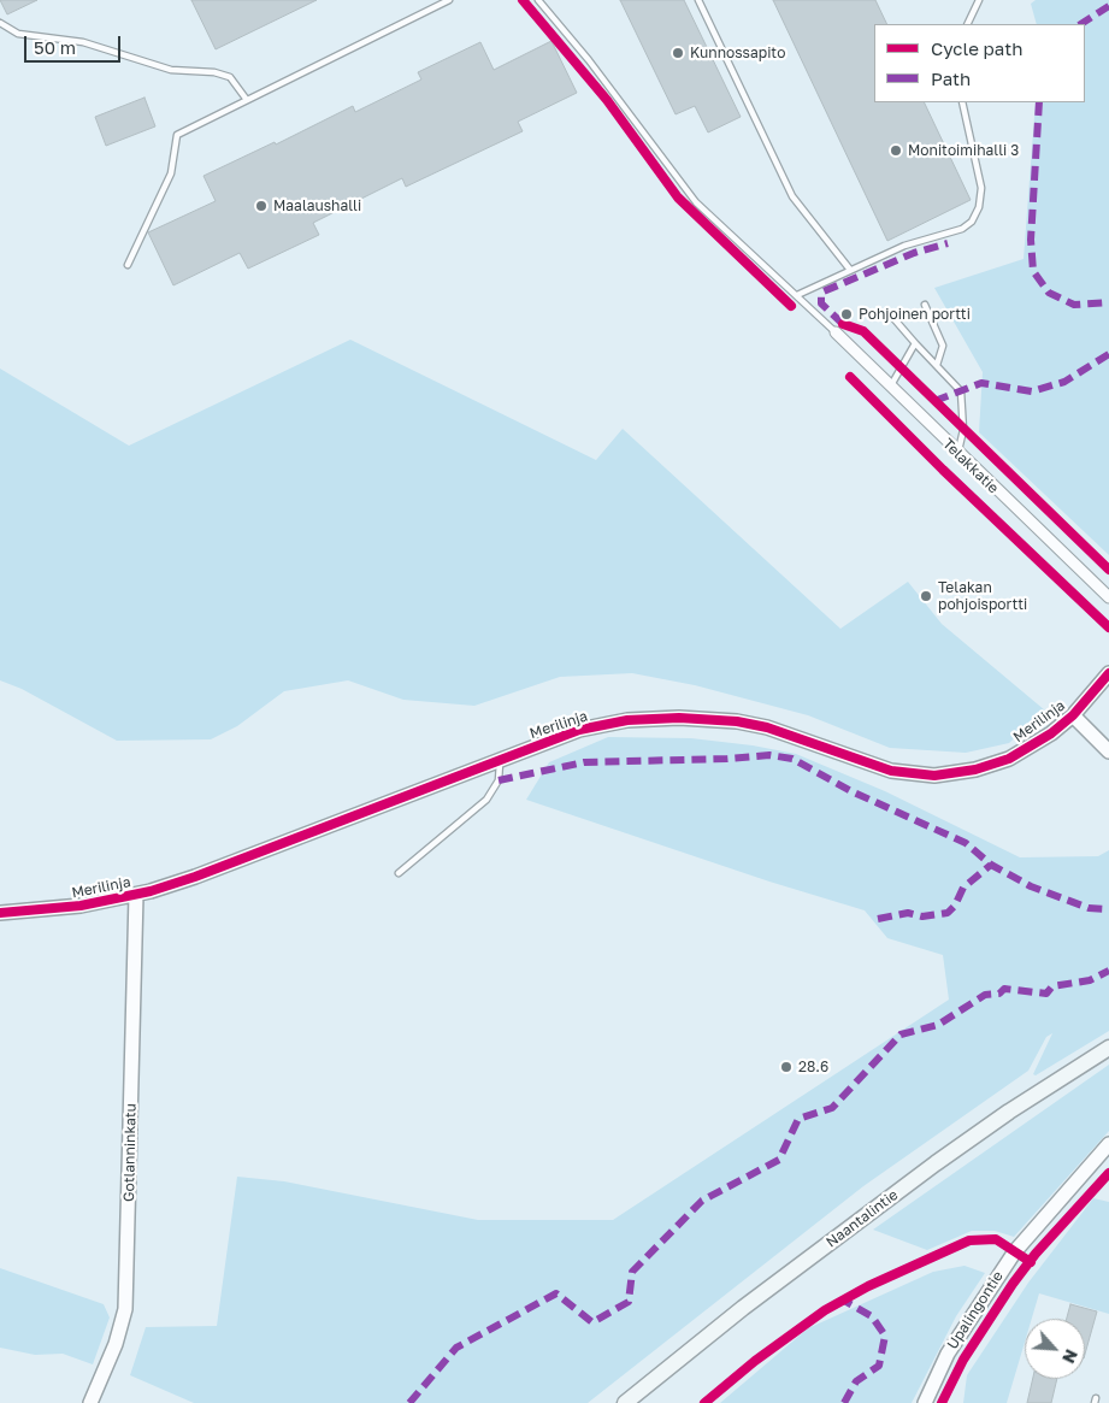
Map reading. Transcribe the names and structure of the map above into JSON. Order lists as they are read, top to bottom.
{
  "streets": {
    "main road": ["Naantalintie"],
    "street": [
      "Telakkatie",
      "Merilinja",
      "Gotlanninkatu",
      "Upalingontie"
    ]
  },
  "crossings": [
    ["Merilinja", "Gotlanninkatu"]
  ],
  "places": [
    "Kunnossapito",
    "Monitoimihalli 3",
    "Maalaushalli",
    "Pohjoinen portti",
    "Telakan pohjoisportti",
    "28.6"
  ],
  "legend": ["Cycle path", "Path"],
  "scale_bar": "50 m",
  "north": "bottom right"
}
